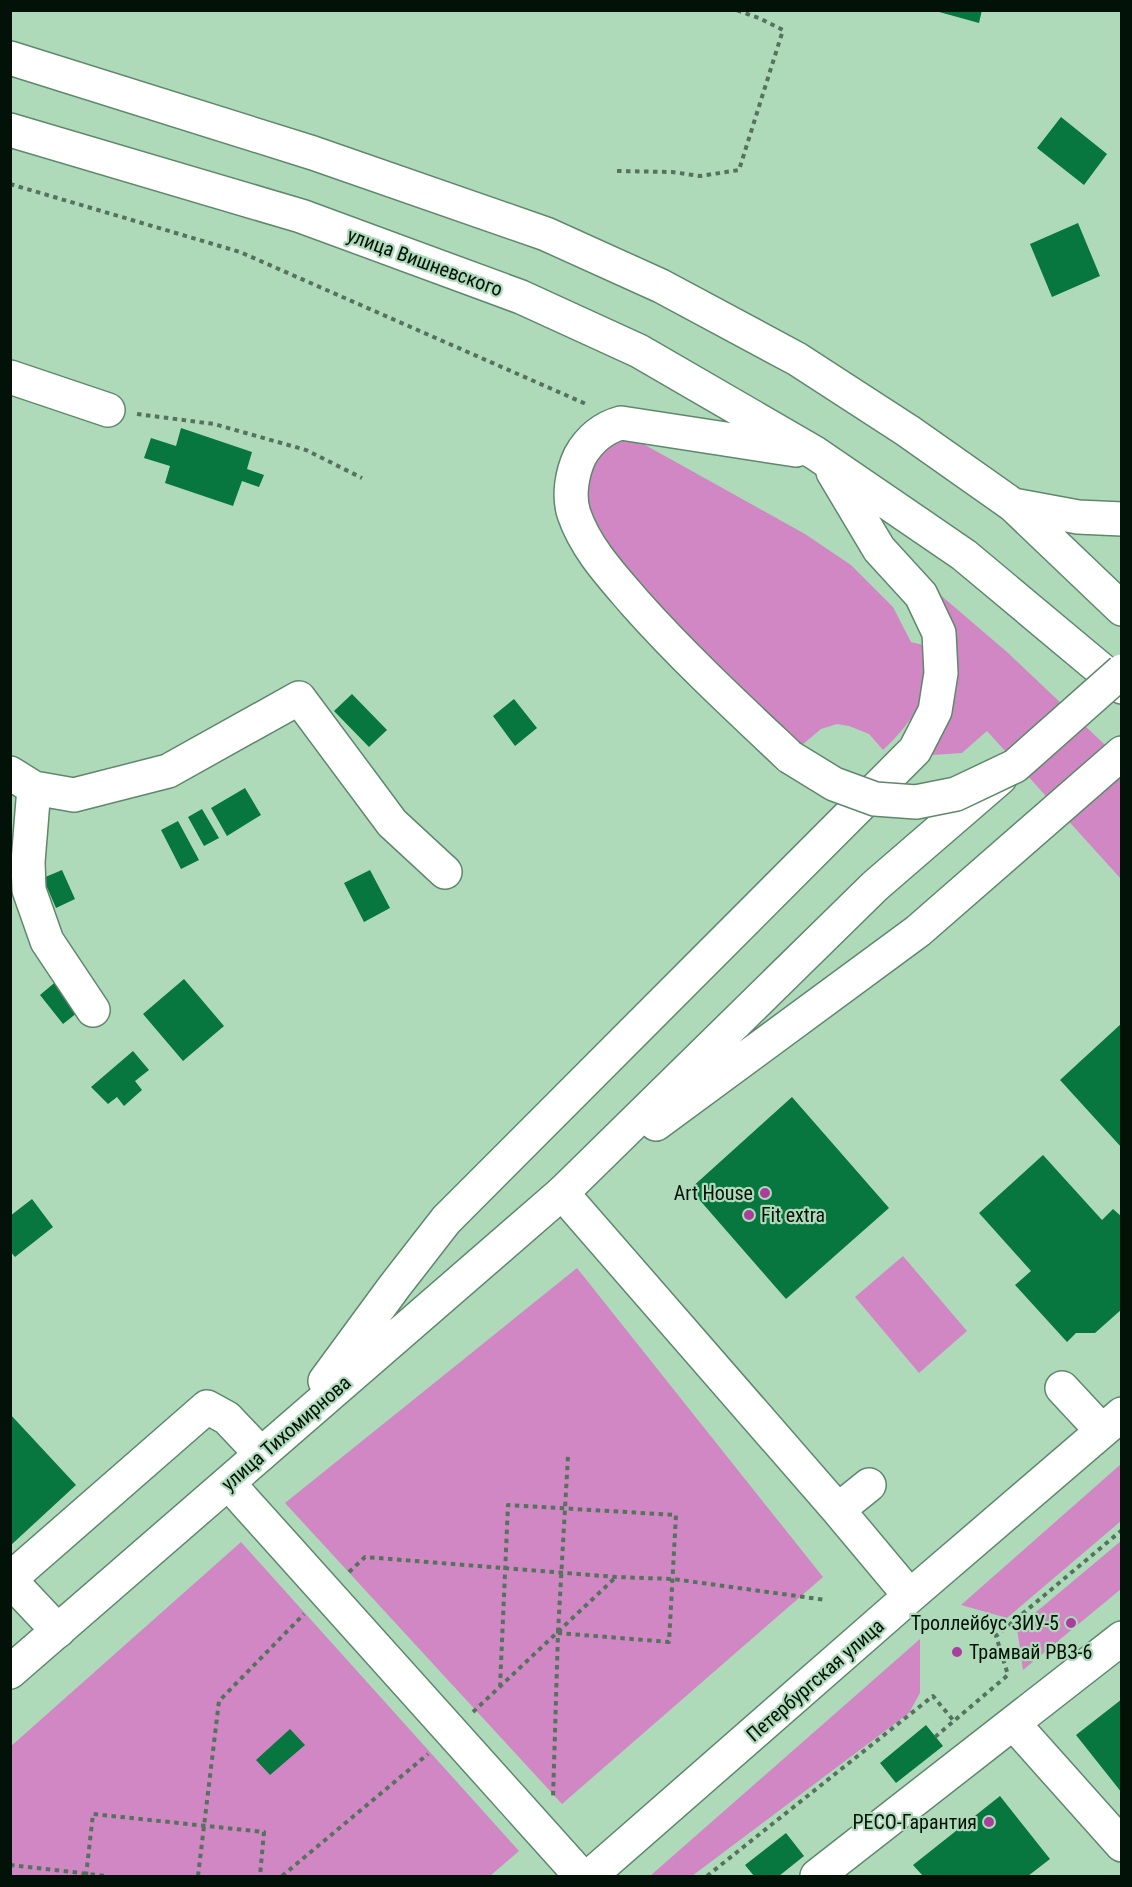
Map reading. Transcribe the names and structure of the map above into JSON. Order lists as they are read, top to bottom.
{
  "streets": {
    "main road": ["улица Вишневского", "улица Тихомирнова", "Петербургская улица"]
  },
  "places": [
    "Art House",
    "Fit extra",
    "Троллейбус ЗИУ-5",
    "Трамвай РВЗ-6",
    "РЕСО-Гарантия"
  ]
}
